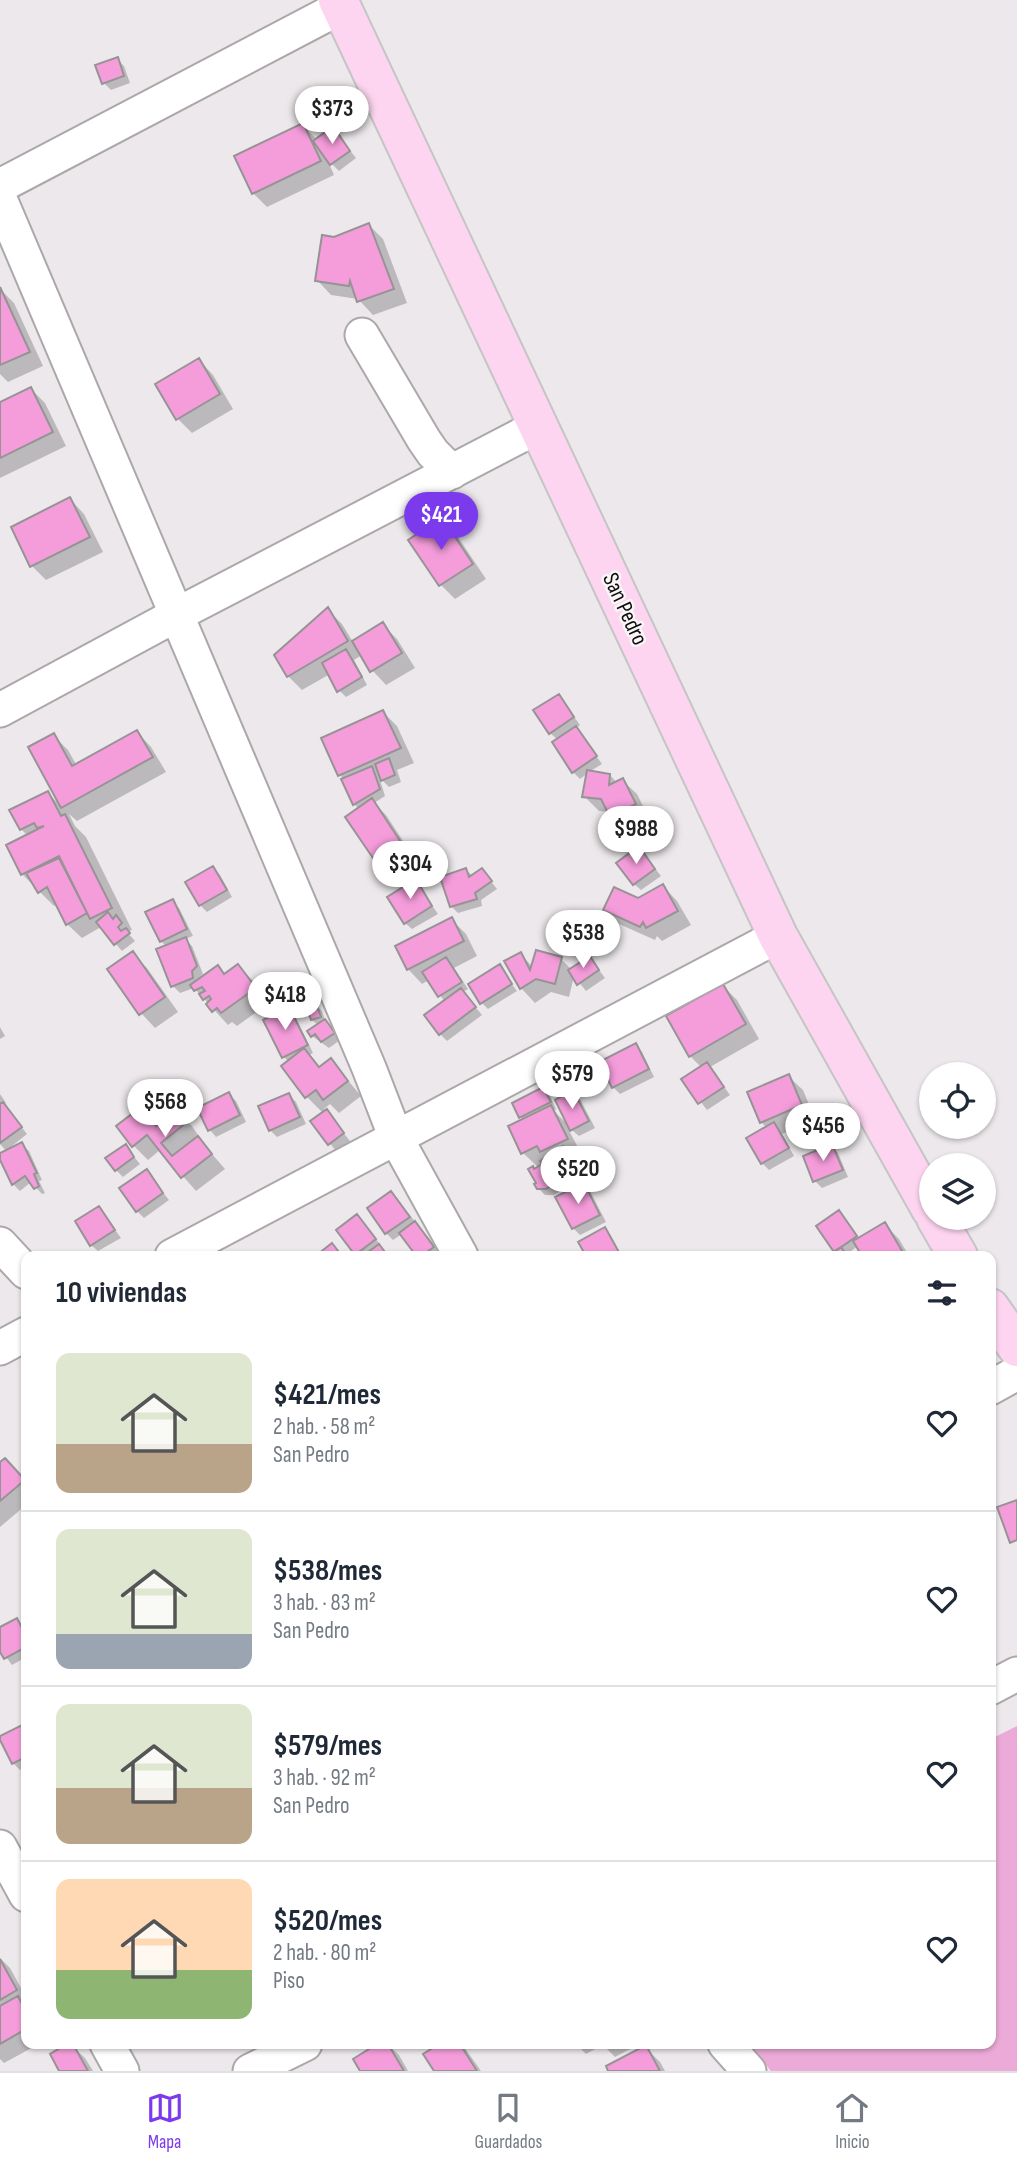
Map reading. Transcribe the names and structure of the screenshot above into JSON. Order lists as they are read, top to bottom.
{
  "streets": {
    "main road": ["San Pedro"]
  },
  "page": {
    "price": [
      "$373",
      "$421",
      "$988",
      "$304",
      "$538",
      "$418",
      "$579",
      "$568",
      "$456",
      "$520"
    ],
    "heading": "10 viviendas",
    "list": [
      {
        "name": "$421/mes",
        "note": "2 hab. · 58 m² · San Pedro"
      },
      {
        "name": "$538/mes",
        "note": "3 hab. · 83 m² · San Pedro"
      },
      {
        "name": "$579/mes",
        "note": "3 hab. · 92 m² · San Pedro"
      },
      {
        "name": "$520/mes",
        "note": "2 hab. · 80 m² · Piso"
      }
    ],
    "tabs": ["Mapa", "Guardados", "Inicio"]
  }
}
